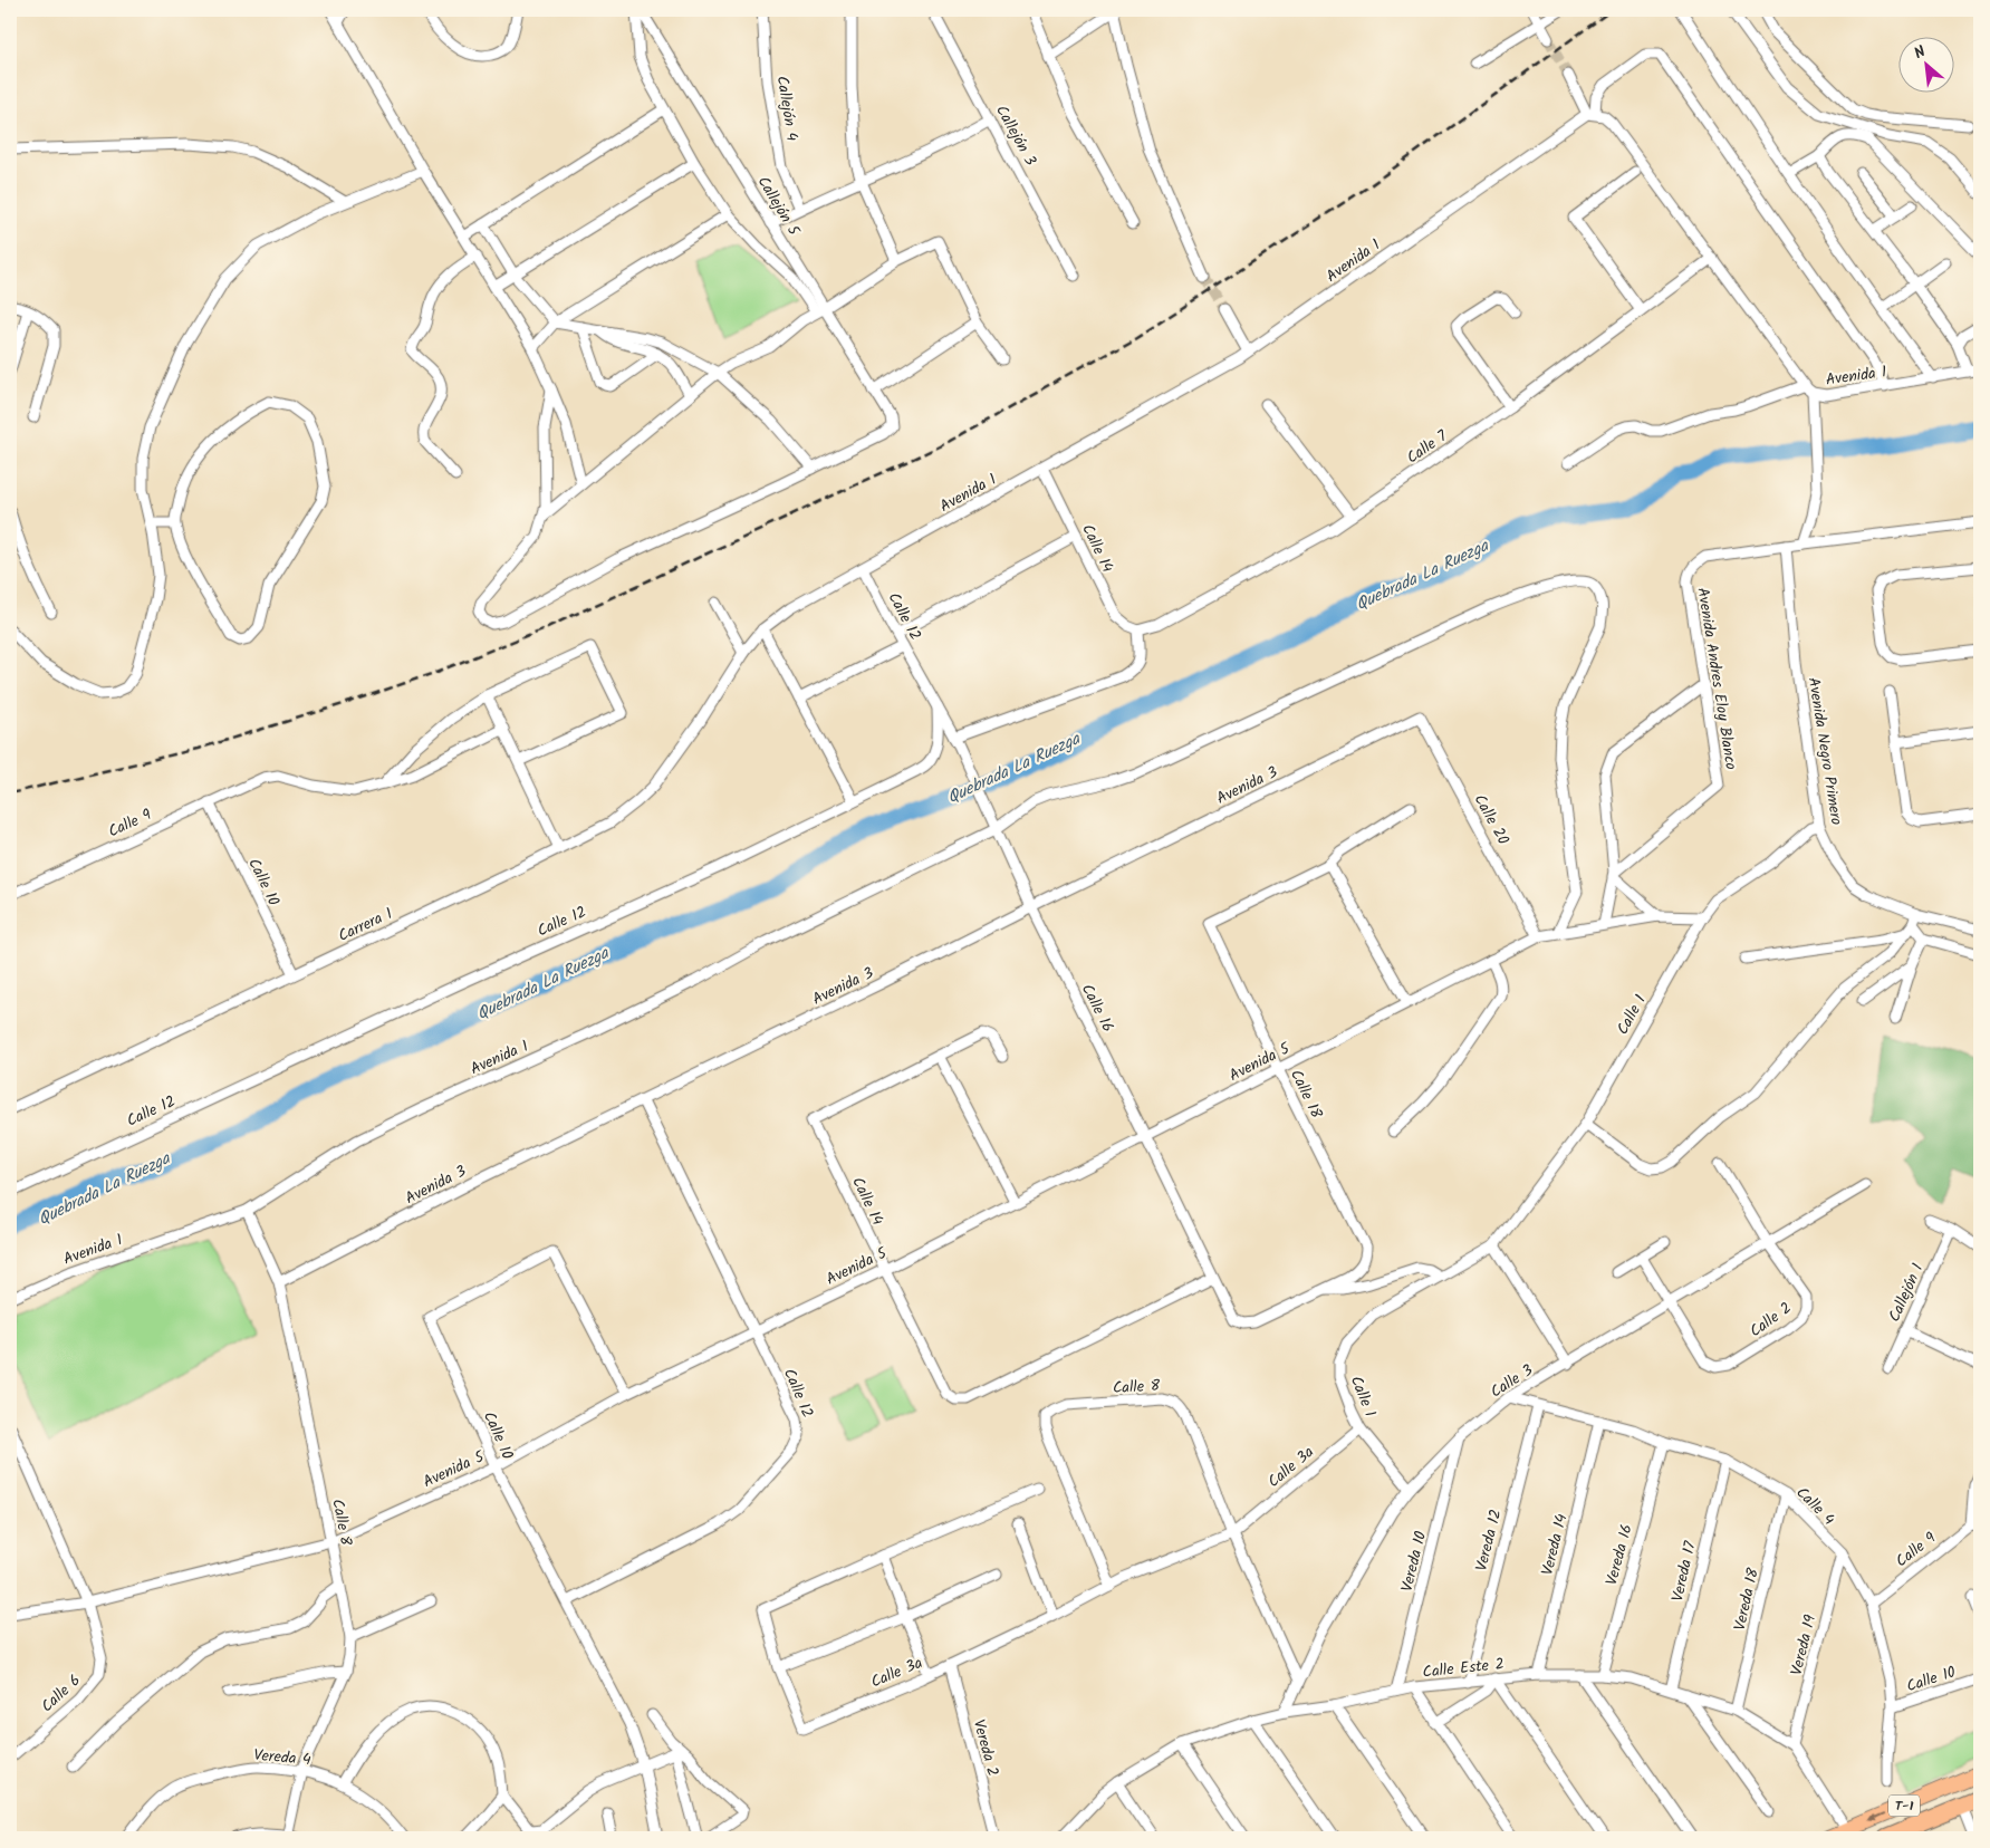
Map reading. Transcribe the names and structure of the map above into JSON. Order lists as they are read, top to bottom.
{
  "streets": {
    "main road": ["T-1"],
    "street": [
      "Callejón 4",
      "Callejón 3",
      "Callejón 5",
      "Avenida 1",
      "Calle 7",
      "Calle 14",
      "Calle 12",
      "Avenida Andres Eloy Blanco",
      "Avenida Negro Primero",
      "Avenida 3",
      "Calle 20",
      "Calle 9",
      "Calle 10",
      "Carrera 1",
      "Calle 16",
      "Calle 1",
      "Avenida 5",
      "Calle 18",
      "Callejón 1",
      "Calle 2",
      "Calle 3",
      "Calle 8",
      "Calle 3a",
      "Calle 4",
      "Vereda 12",
      "Vereda 14",
      "Vereda 16",
      "Vereda 10",
      "Vereda 17",
      "Vereda 18",
      "Vereda 19",
      "Calle Este 2",
      "Calle 6",
      "Vereda 2",
      "Vereda 4"
    ]
  },
  "crossings": [
    ["Avenida 1", "Calle 7"],
    ["Avenida 1", "Calle 14"],
    ["Avenida 1", "Calle 12"],
    ["Avenida 1", "Carrera 1"],
    ["Avenida 1", "Calle 16"],
    ["Avenida 1", "Avenida 5"],
    ["Avenida 1", "Calle 8"],
    ["Calle 7", "Calle 14"],
    ["Calle 14", "Calle 16"],
    ["Calle 14", "Avenida 5"],
    ["Calle 12", "Avenida 3"],
    ["Calle 12", "Calle 10"],
    ["Calle 12", "Calle 16"],
    ["Calle 12", "Avenida 5"],
    ["Avenida Andres Eloy Blanco", "Avenida Negro Primero"],
    ["Avenida Negro Primero", "Calle 1"],
    ["Avenida 3", "Calle 20"],
    ["Avenida 3", "Calle 16"],
    ["Avenida 3", "Calle 8"],
    ["Calle 20", "Avenida 5"],
    ["Calle 9", "Calle 10"],
    ["Calle 9", "Calle 4"],
    ["Calle 10", "Carrera 1"],
    ["Calle 10", "Avenida 5"],
    ["Calle 10", "Calle 4"],
    ["Calle 16", "Avenida 5"],
    ["Calle 16", "Calle 18"],
    ["Calle 1", "Avenida 5"],
    ["Calle 1", "Calle 3"],
    ["Calle 1", "Calle 3a"],
    ["Avenida 5", "Calle 18"],
    ["Avenida 5", "Calle 8"],
    ["Avenida 5", "Calle 6"],
    ["Calle 2", "Calle 3"],
    ["Calle 3", "Calle 8"],
    ["Calle 3", "Calle 4"],
    ["Calle 3", "Vereda 10"],
    ["Calle 3", "Calle Este 2"],
    ["Calle 8", "Calle 3a"],
    ["Calle 8", "Vereda 4"],
    ["Calle 3a", "Vereda 2"],
    ["Calle 4", "Vereda 12"],
    ["Calle 4", "Vereda 14"],
    ["Calle 4", "Vereda 16"],
    ["Calle 4", "Vereda 17"],
    ["Calle 4", "Vereda 18"],
    ["Calle 4", "Vereda 19"],
    ["Vereda 12", "Calle Este 2"],
    ["Vereda 14", "Calle Este 2"],
    ["Vereda 16", "Calle Este 2"],
    ["Vereda 10", "Calle Este 2"],
    ["Vereda 17", "Calle Este 2"],
    ["Vereda 18", "Calle Este 2"],
    ["Vereda 19", "Calle Este 2"],
    ["Calle Este 2", "T-1"]
  ],
  "water": ["Quebrada La Ruezga"],
  "north": "top left"
}
